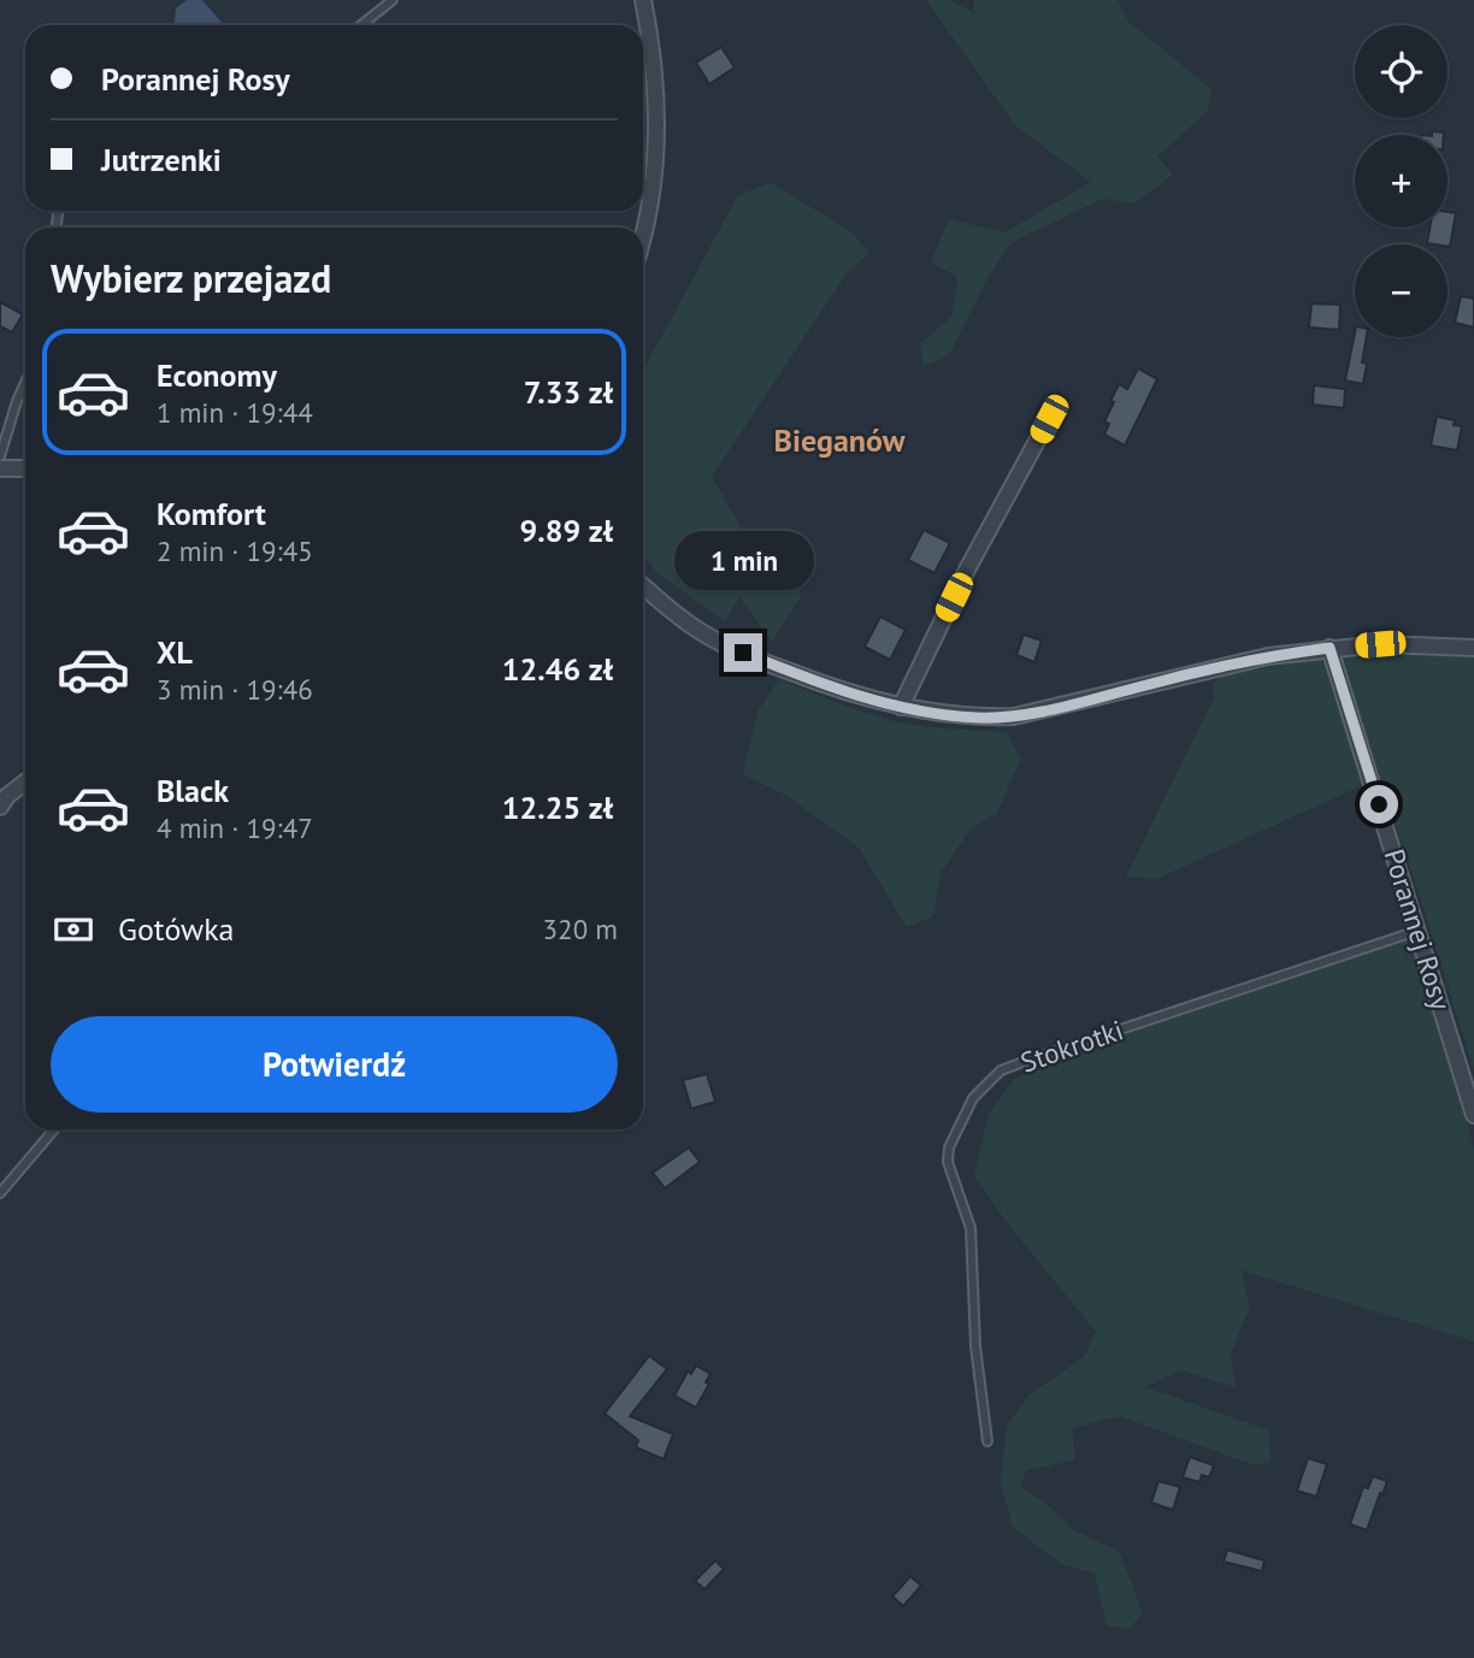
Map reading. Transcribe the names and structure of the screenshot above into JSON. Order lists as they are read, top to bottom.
{
  "streets": {
    "street": ["Porannej Rosy"],
    "lane": ["Stokrotki"]
  },
  "crossings": [
    ["Porannej Rosy", "Stokrotki"]
  ],
  "districts": ["Bieganów"],
  "page": {
    "map_buttons": ["+", "−"],
    "banner": ["Porannej Rosy", "Jutrzenki"],
    "heading": "Wybierz przejazd",
    "list": [
      {
        "name": "Economy",
        "note": "1 min · 19:44",
        "value": "7.33 zł"
      },
      {
        "name": "Komfort",
        "note": "2 min · 19:45",
        "value": "9.89 zł"
      },
      {
        "name": "XL",
        "note": "3 min · 19:46",
        "value": "12.46 zł"
      },
      {
        "name": "Black",
        "note": "4 min · 19:47",
        "value": "12.25 zł"
      }
    ],
    "bubble": "1 min",
    "pay": ["Gotówka", "320 m"],
    "buttons": "Potwierdź"
  }
}
